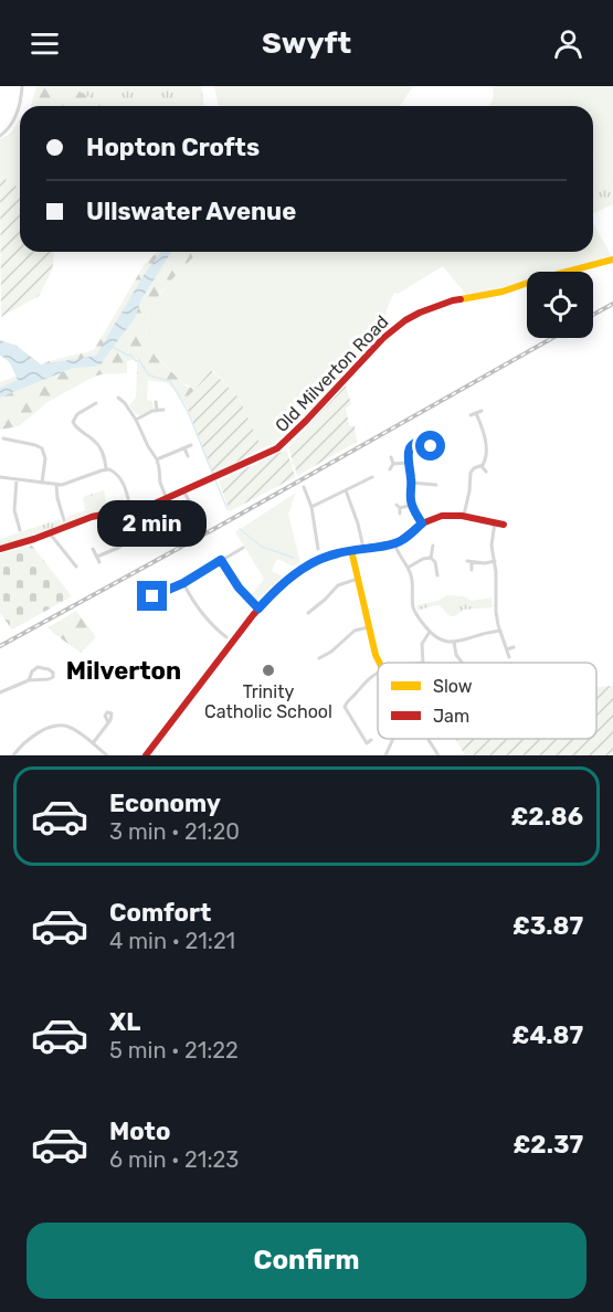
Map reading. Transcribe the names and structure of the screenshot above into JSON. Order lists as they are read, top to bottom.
{
  "streets": {
    "street": ["Old Milverton Road"]
  },
  "districts": ["Milverton"],
  "places": ["Trinity Catholic School"],
  "legend": ["Slow", "Jam"],
  "page": {
    "header": "Swyft",
    "banner": ["Hopton Crofts", "Ullswater Avenue"],
    "bubble": "2 min",
    "list": [
      {
        "name": "Economy",
        "note": "3 min · 21:20",
        "value": "£2.86"
      },
      {
        "name": "Comfort",
        "note": "4 min · 21:21",
        "value": "£3.87"
      },
      {
        "name": "XL",
        "note": "5 min · 21:22",
        "value": "£4.87"
      },
      {
        "name": "Moto",
        "note": "6 min · 21:23",
        "value": "£2.37"
      }
    ],
    "buttons": "Confirm"
  }
}
